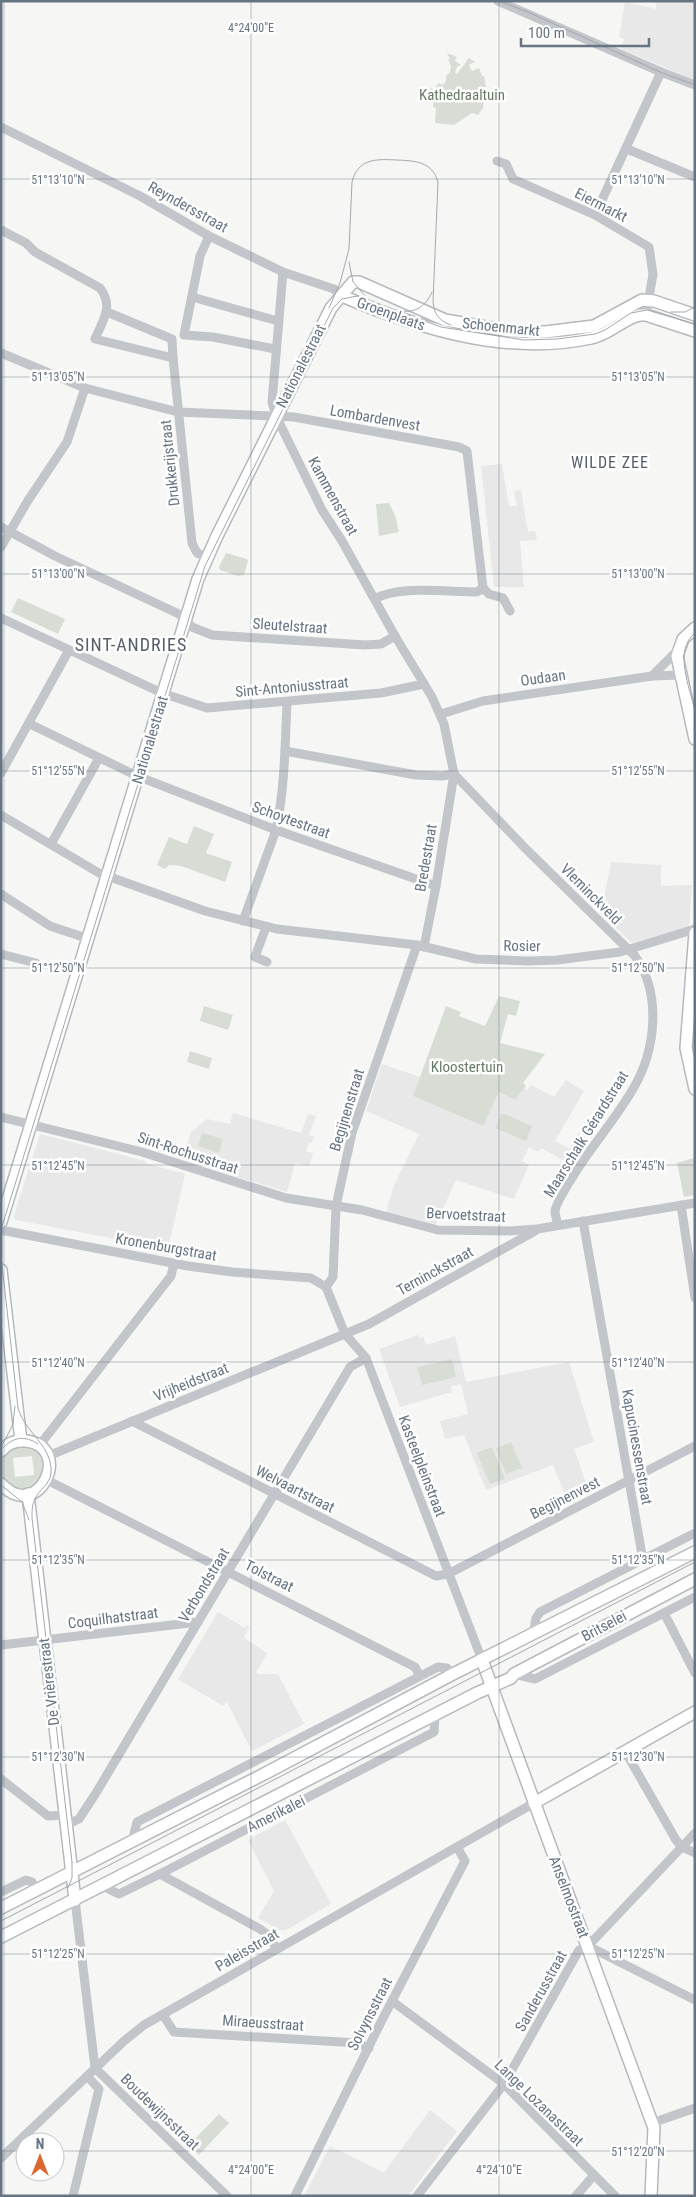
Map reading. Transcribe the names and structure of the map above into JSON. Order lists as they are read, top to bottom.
{
  "streets": {
    "street": [
      "Eiermarkt",
      "Reyndersstraat",
      "Groenplaats",
      "Schoenmarkt",
      "Nationalestraat",
      "Lombardenvest",
      "Drukkerijstraat",
      "Kammenstraat",
      "Sleutelstraat",
      "Oudaan",
      "Sint-Antoniusstraat",
      "Schoytestraat",
      "Bredestraat",
      "Vleminckveld",
      "Rosier",
      "Begijnenstraat",
      "Maarschalk Gérardstraat",
      "Sint-Rochusstraat",
      "Bervoetstraat",
      "Kronenburgstraat",
      "Terninckstraat",
      "Vrijheidstraat",
      "Kapucinessenstraat",
      "Kasteelpleinstraat",
      "Welvaartstraat",
      "Begijnenvest",
      "Tolstraat",
      "Verbondstraat",
      "Coquilhatstraat",
      "Britselei",
      "De Vrièrestraat",
      "Amerikalei",
      "Anselmostraat",
      "Paleisstraat",
      "Sanderusstraat",
      "Solvynsstraat",
      "Miraeusstraat",
      "Lange Lozanastraat",
      "Boudewijnsstraat"
    ]
  },
  "crossings": [
    ["Eiermarkt", "Schoenmarkt"],
    ["Reyndersstraat", "Groenplaats"],
    ["Reyndersstraat", "Nationalestraat"],
    ["Reyndersstraat", "Kammenstraat"],
    ["Groenplaats", "Schoenmarkt"],
    ["Groenplaats", "Nationalestraat"],
    ["Nationalestraat", "Lombardenvest"],
    ["Nationalestraat", "Drukkerijstraat"],
    ["Nationalestraat", "Kammenstraat"],
    ["Nationalestraat", "Sleutelstraat"],
    ["Nationalestraat", "Sint-Antoniusstraat"],
    ["Nationalestraat", "Schoytestraat"],
    ["Nationalestraat", "Rosier"],
    ["Nationalestraat", "Sint-Rochusstraat"],
    ["Lombardenvest", "Drukkerijstraat"],
    ["Lombardenvest", "Kammenstraat"],
    ["Kammenstraat", "Sleutelstraat"],
    ["Kammenstraat", "Oudaan"],
    ["Kammenstraat", "Sint-Antoniusstraat"],
    ["Kammenstraat", "Bredestraat"],
    ["Kammenstraat", "Vleminckveld"],
    ["Schoytestraat", "Bredestraat"],
    ["Bredestraat", "Vleminckveld"],
    ["Bredestraat", "Rosier"],
    ["Bredestraat", "Begijnenstraat"],
    ["Vleminckveld", "Rosier"],
    ["Vleminckveld", "Maarschalk Gérardstraat"],
    ["Rosier", "Begijnenstraat"],
    ["Begijnenstraat", "Sint-Rochusstraat"],
    ["Begijnenstraat", "Bervoetstraat"],
    ["Begijnenstraat", "Kronenburgstraat"],
    ["Begijnenstraat", "Kasteelpleinstraat"],
    ["Sint-Rochusstraat", "Bervoetstraat"],
    ["Bervoetstraat", "Terninckstraat"],
    ["Kronenburgstraat", "Kasteelpleinstraat"],
    ["Terninckstraat", "Vrijheidstraat"],
    ["Terninckstraat", "Kasteelpleinstraat"],
    ["Vrijheidstraat", "Kasteelpleinstraat"],
    ["Vrijheidstraat", "Welvaartstraat"],
    ["Kapucinessenstraat", "Begijnenvest"],
    ["Kasteelpleinstraat", "Welvaartstraat"],
    ["Kasteelpleinstraat", "Begijnenvest"],
    ["Kasteelpleinstraat", "Verbondstraat"],
    ["Kasteelpleinstraat", "Britselei"],
    ["Welvaartstraat", "Begijnenvest"],
    ["Welvaartstraat", "Verbondstraat"],
    ["Tolstraat", "Verbondstraat"],
    ["Verbondstraat", "Coquilhatstraat"],
    ["Verbondstraat", "De Vrièrestraat"],
    ["Coquilhatstraat", "De Vrièrestraat"],
    ["Britselei", "Amerikalei"],
    ["Britselei", "Anselmostraat"],
    ["De Vrièrestraat", "Amerikalei"],
    ["Amerikalei", "Anselmostraat"],
    ["Anselmostraat", "Paleisstraat"],
    ["Anselmostraat", "Sanderusstraat"],
    ["Paleisstraat", "Solvynsstraat"],
    ["Paleisstraat", "Miraeusstraat"],
    ["Paleisstraat", "Boudewijnsstraat"],
    ["Sanderusstraat", "Lange Lozanastraat"],
    ["Solvynsstraat", "Miraeusstraat"],
    ["Solvynsstraat", "Lange Lozanastraat"]
  ],
  "districts": ["WILDE ZEE", "SINT-ANDRIES"],
  "parks": ["Kathedraaltuin", "Kloostertuin"],
  "scale_bar": "100 m",
  "north": "top",
  "coordinates": [
    "4°24'00\"E",
    "51°13'10\"N",
    "51°13'05\"N",
    "51°13'00\"N",
    "51°12'55\"N",
    "51°12'50\"N",
    "51°12'45\"N",
    "51°12'40\"N",
    "51°12'35\"N",
    "51°12'30\"N",
    "51°12'25\"N",
    "51°12'20\"N",
    "4°24'10\"E"
  ]
}
